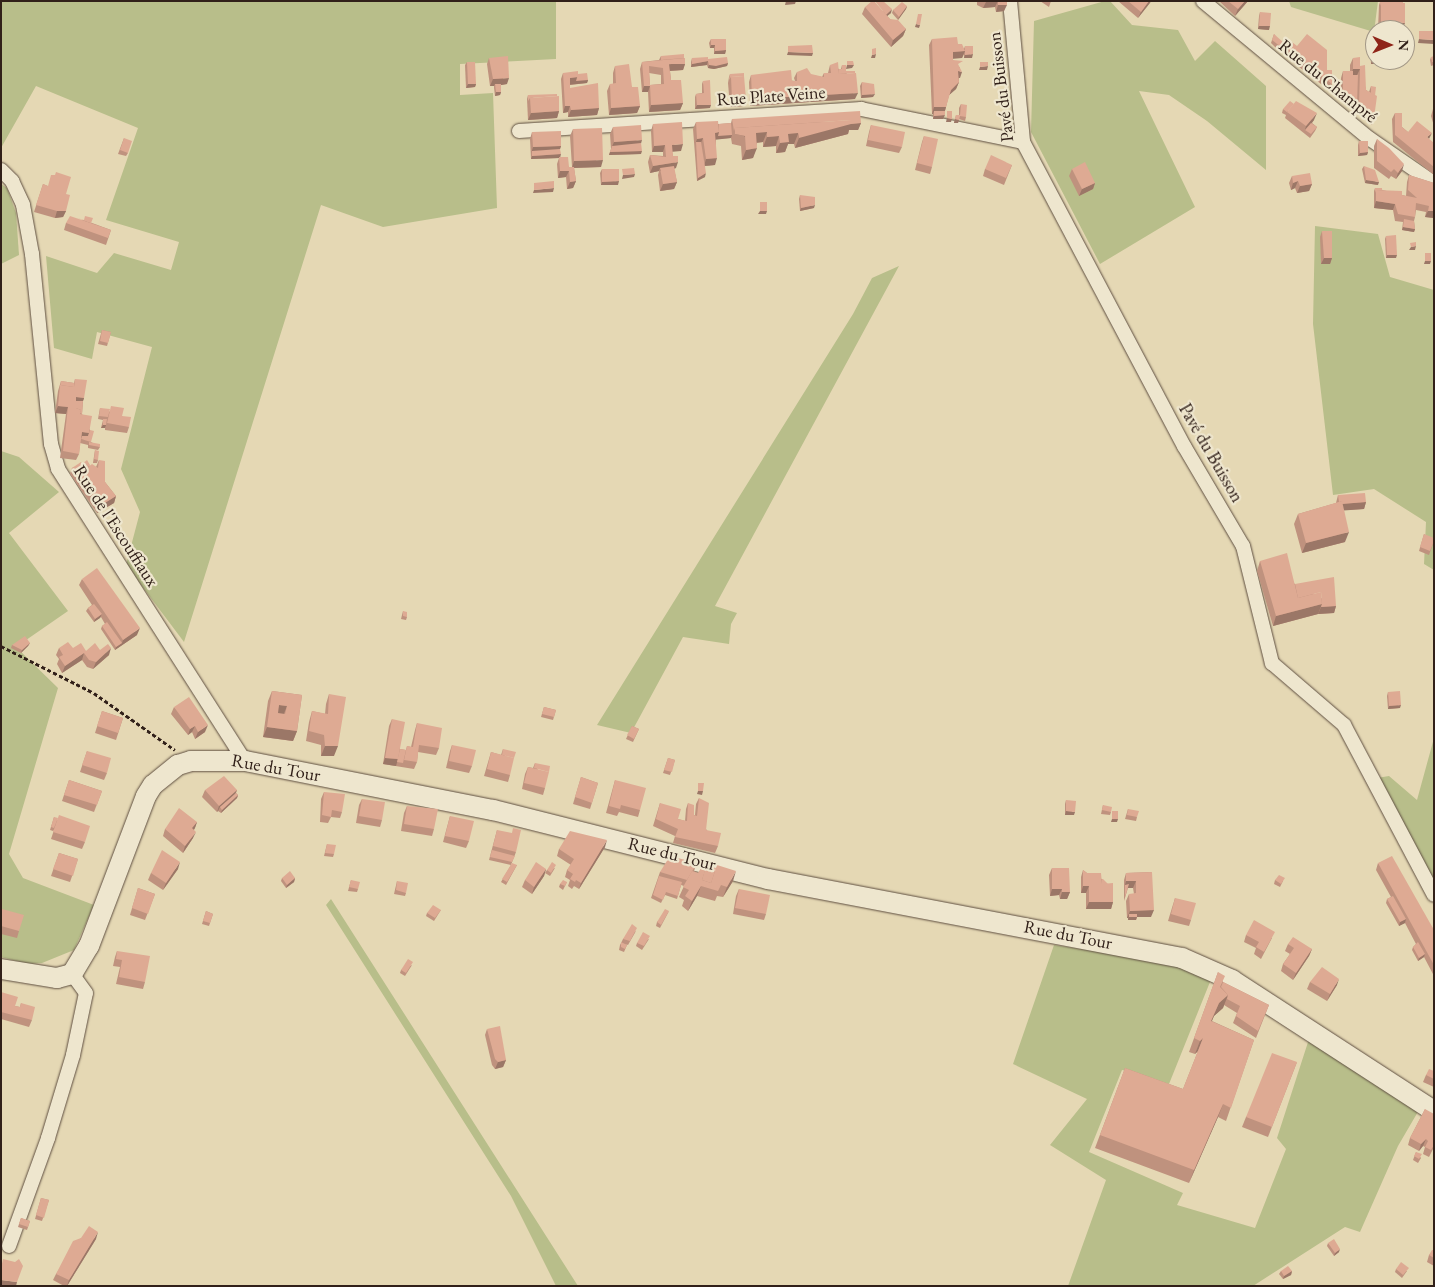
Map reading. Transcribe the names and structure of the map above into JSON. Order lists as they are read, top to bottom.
{
  "streets": {
    "street": [
      "Rue du Champré",
      "Pavé du Buisson",
      "Rue Plate Veine",
      "Rue de l'Escouffiaux",
      "Rue du Tour"
    ]
  },
  "crossings": [
    ["Pavé du Buisson", "Rue Plate Veine"],
    ["Rue de l'Escouffiaux", "Rue du Tour"]
  ],
  "north": "right"
}
